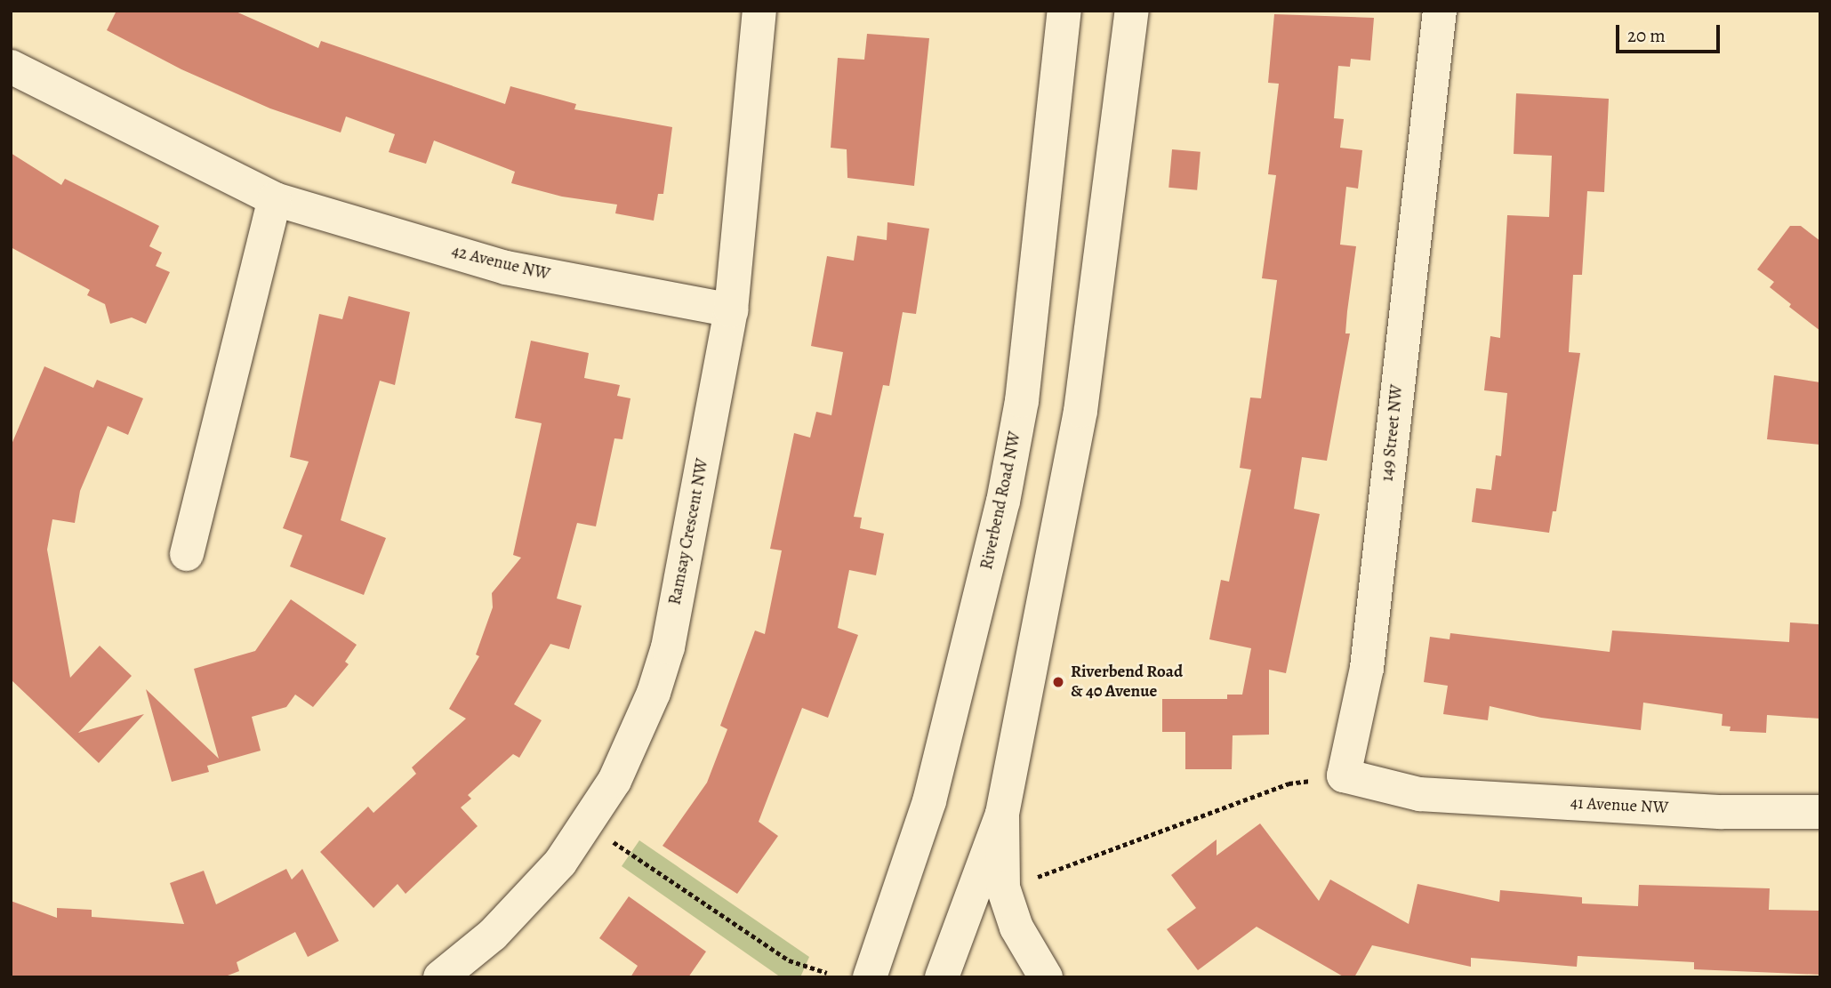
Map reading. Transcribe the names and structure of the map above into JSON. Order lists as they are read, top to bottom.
{
  "streets": {
    "street": [
      "42 Avenue NW",
      "149 Street NW",
      "Riverbend Road NW",
      "Ramsay Crescent NW",
      "41 Avenue NW"
    ]
  },
  "crossings": [
    ["42 Avenue NW", "Ramsay Crescent NW"],
    ["149 Street NW", "41 Avenue NW"]
  ],
  "places": ["Riverbend Road & 40 Avenue"],
  "scale_bar": "20 m"
}
